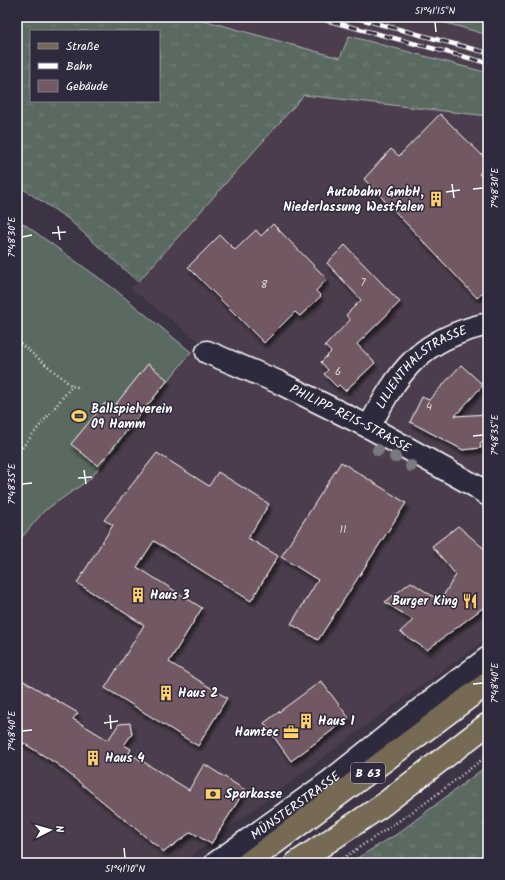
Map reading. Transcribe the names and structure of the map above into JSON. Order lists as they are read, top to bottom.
{
  "streets": {
    "main road": ["B 63", "MÜNSTERSTRASSE"],
    "street": ["LILIENTHALSTRASSE", "PHILIPP-REIS-STRASSE"]
  },
  "crossings": [
    ["LILIENTHALSTRASSE", "PHILIPP-REIS-STRASSE"]
  ],
  "places": {
    "building": [
      "Autobahn GmbH, Niederlassung Westfalen",
      "Haus 3",
      "Haus 2",
      "Haus 1",
      "Haus 4"
    ],
    "sports": ["Ballspielverein 09 Hamm"],
    "restaurant": ["Burger King"],
    "office": ["Hamtec"],
    "bank": ["Sparkasse"]
  },
  "house_numbers": [
    "7",
    "8",
    "6",
    "4",
    "11"
  ],
  "legend": ["Straße", "Bahn", "Gebäude"],
  "north": "right",
  "coordinates": [
    "51°41'15\"N",
    "7°48'30\"E",
    "7°48'35\"E",
    "7°48'40\"E",
    "51°41'10\"N"
  ]
}
